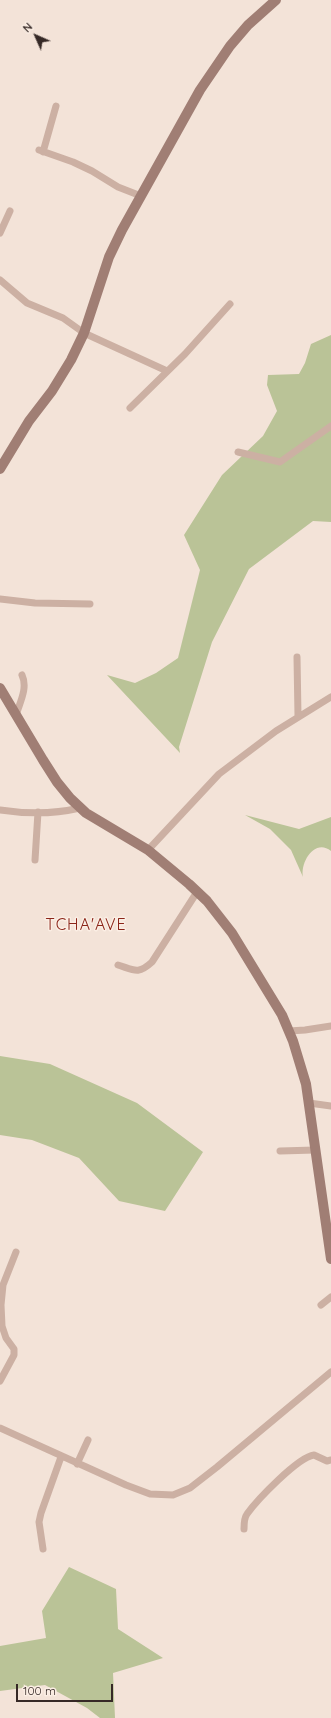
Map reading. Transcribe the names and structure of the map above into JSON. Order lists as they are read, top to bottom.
{
  "districts": ["TCHA'AVE"],
  "scale_bar": "100 m",
  "north": "top left"
}
